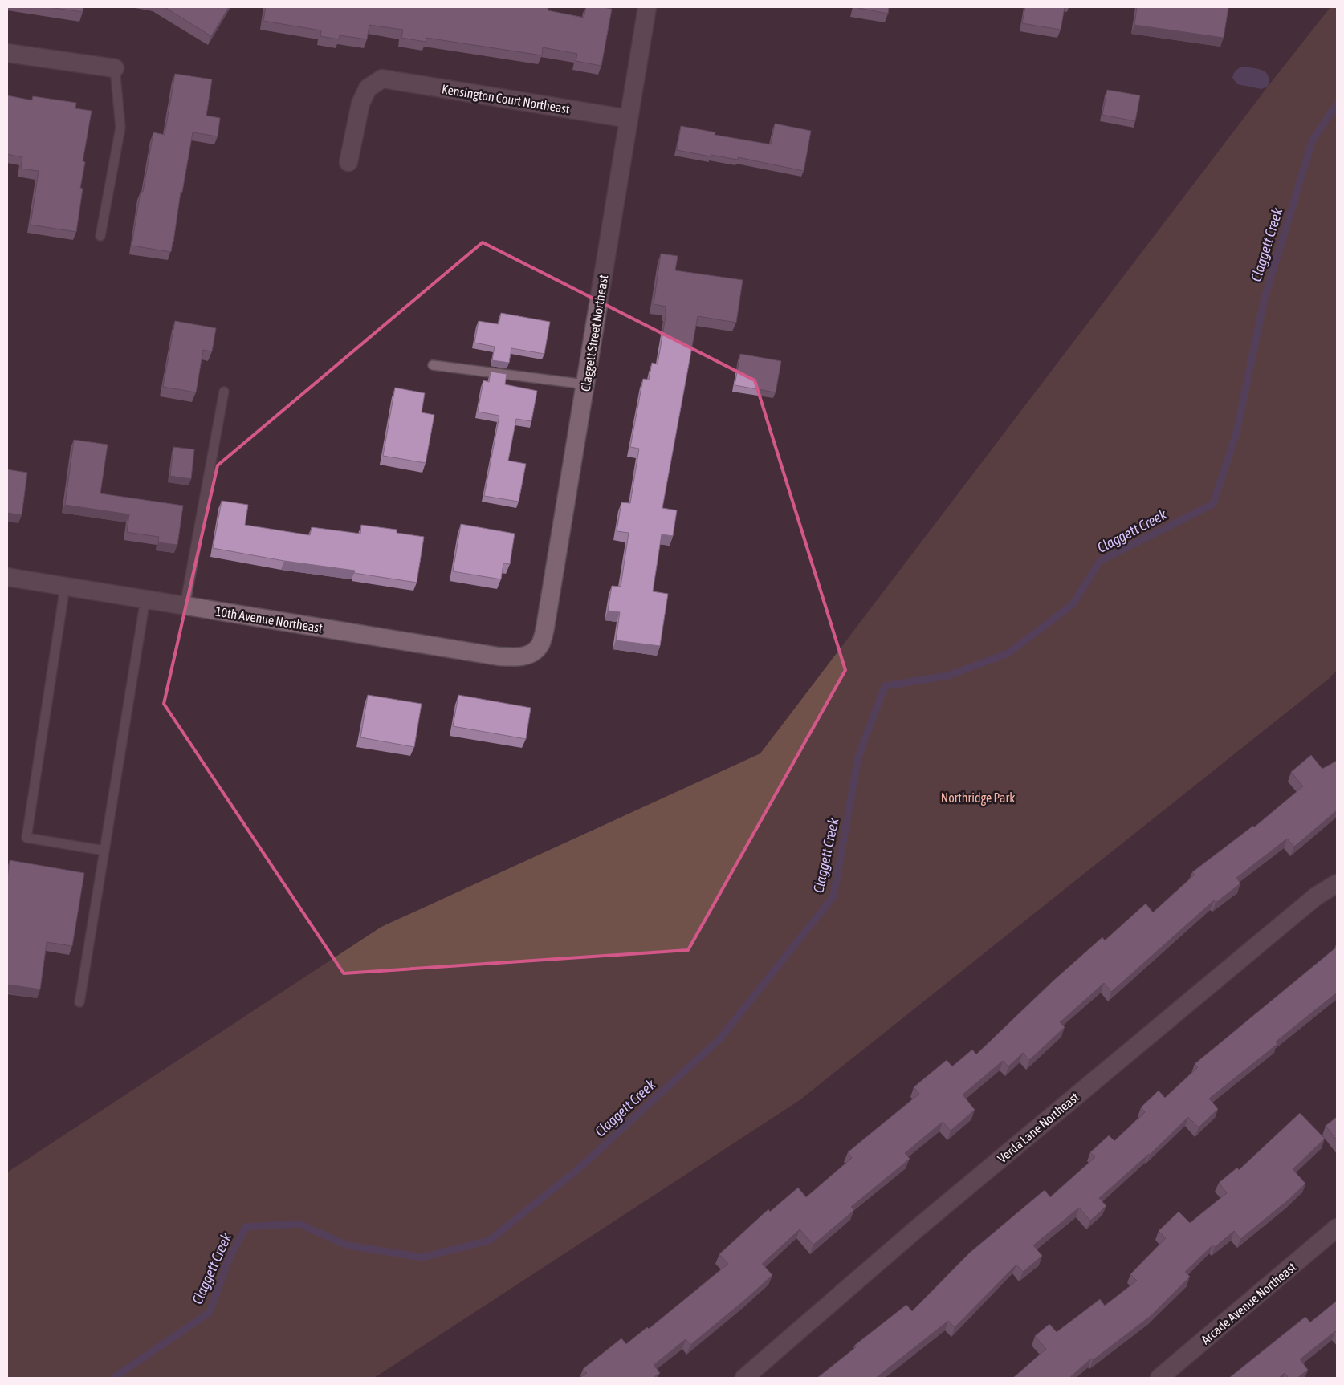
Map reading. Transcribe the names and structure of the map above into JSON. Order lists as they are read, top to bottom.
{
  "streets": {
    "street": [
      "Kensington Court Northeast",
      "Claggett Street Northeast",
      "10th Avenue Northeast",
      "Verda Lane Northeast",
      "Arcade Avenue Northeast"
    ]
  },
  "crossings": [
    ["Kensington Court Northeast", "Claggett Street Northeast"],
    ["Claggett Street Northeast", "10th Avenue Northeast"]
  ],
  "water": ["Claggett Creek"],
  "parks": ["Northridge Park"]
}
